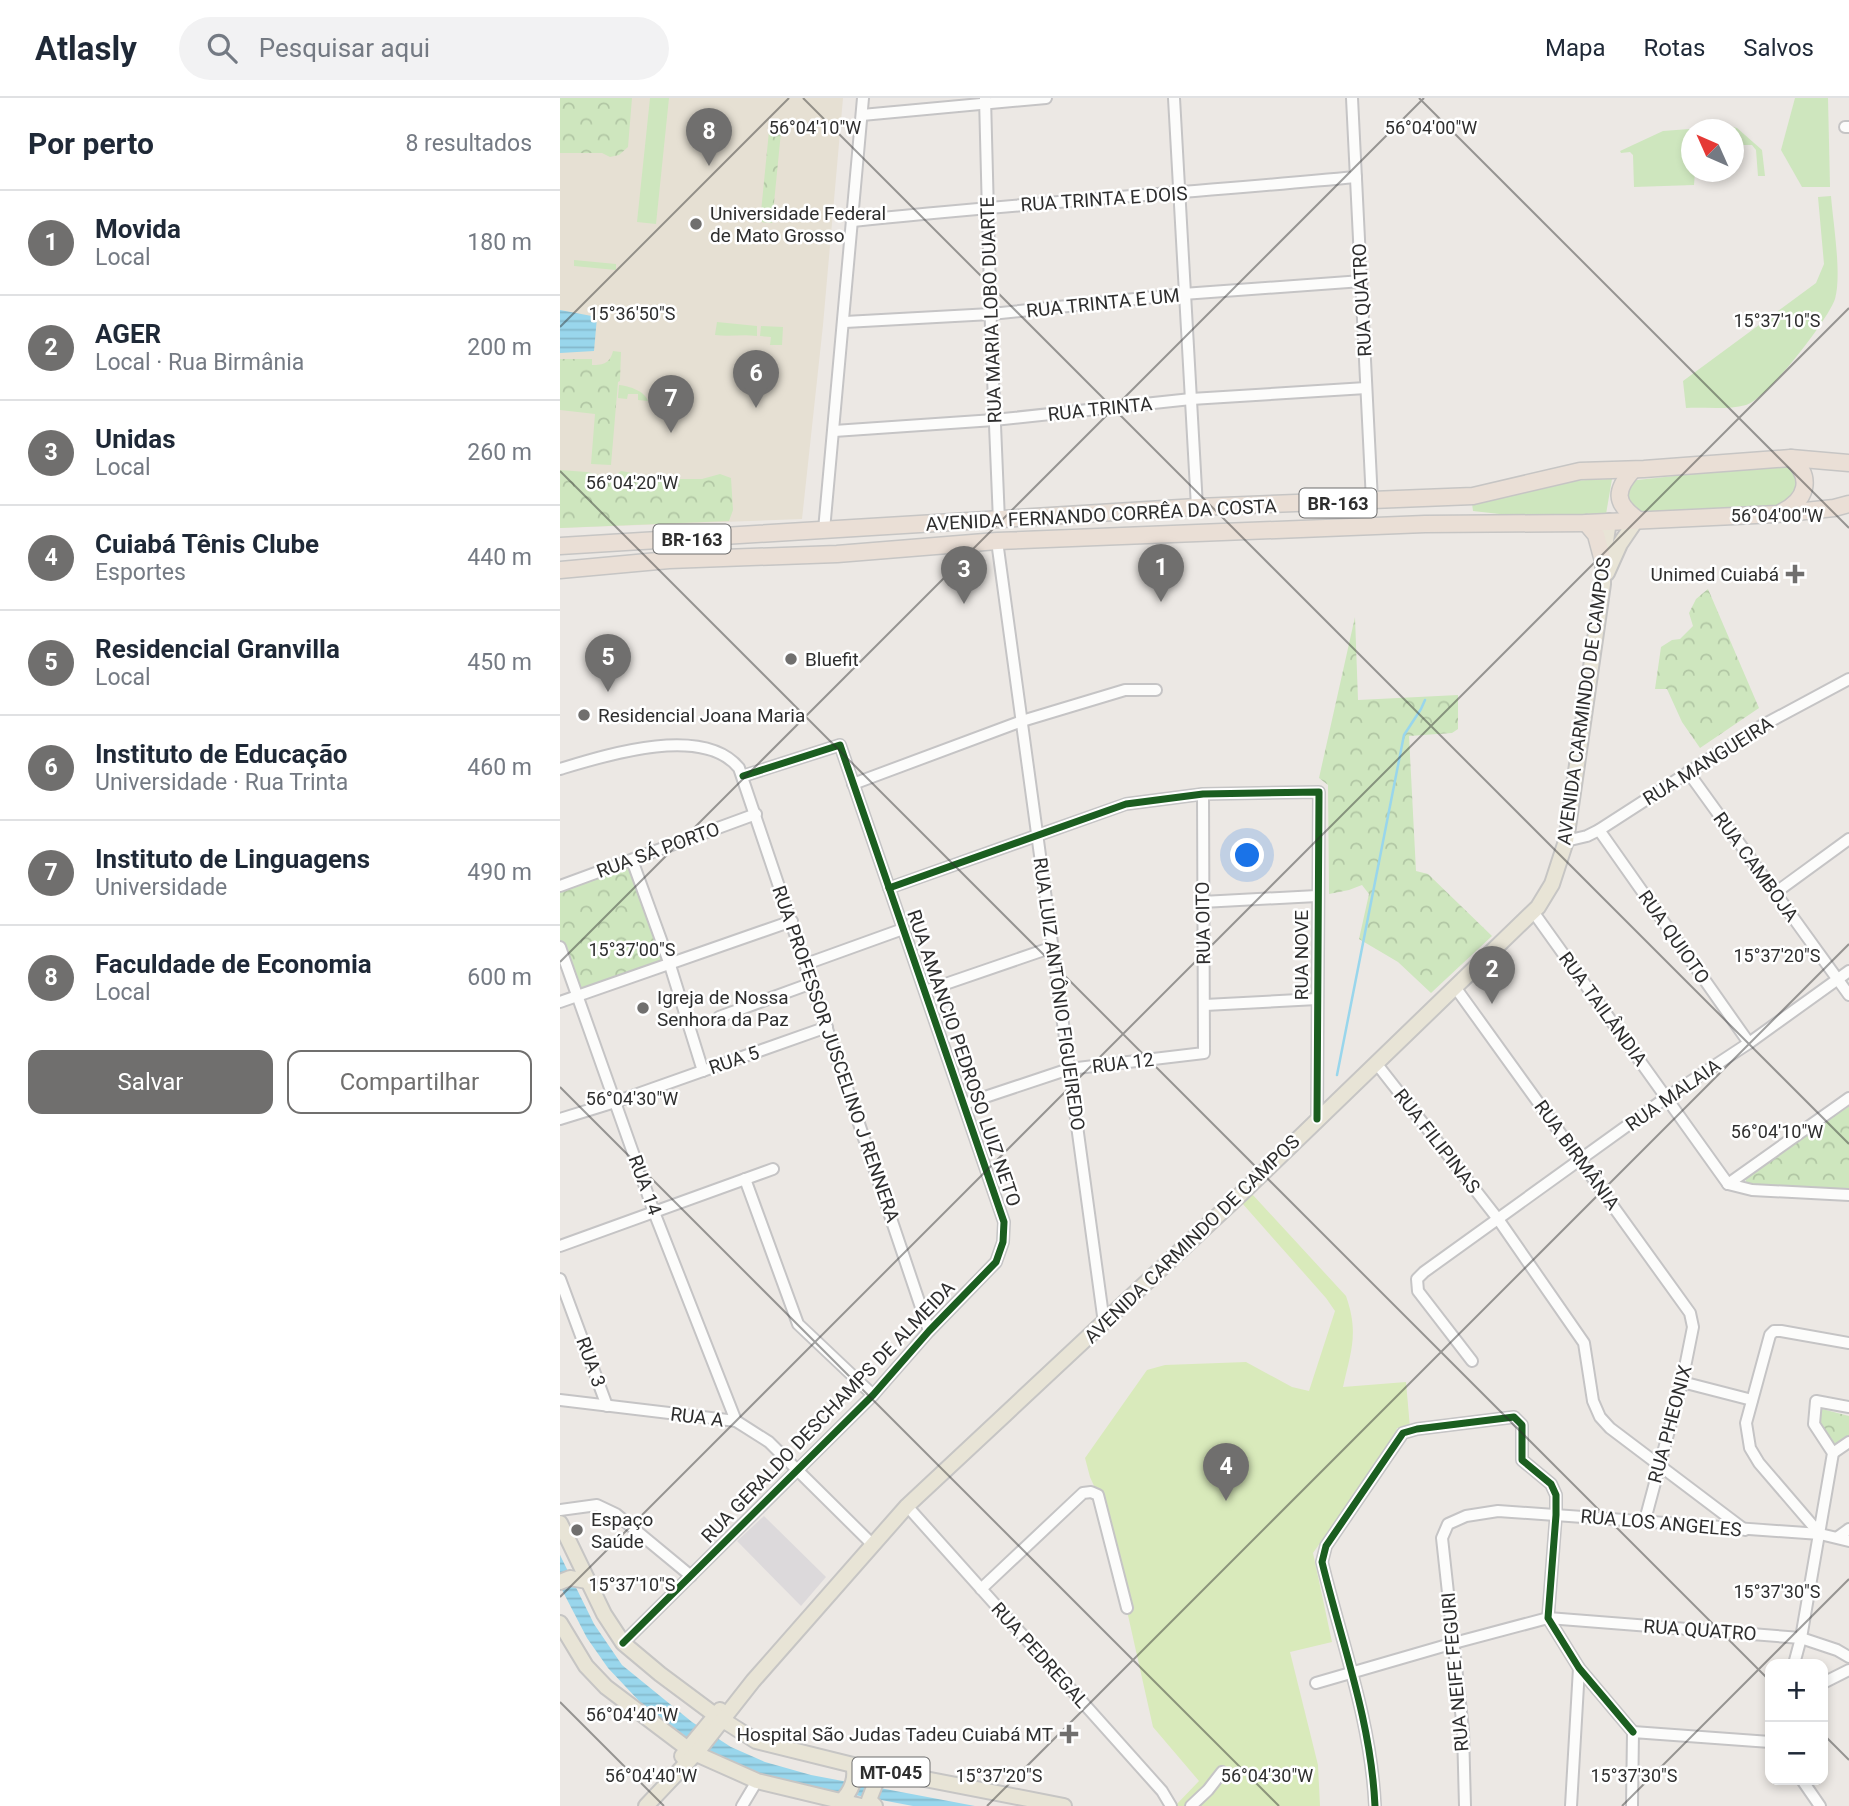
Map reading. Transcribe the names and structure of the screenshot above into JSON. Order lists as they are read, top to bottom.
{
  "streets": {
    "highway": ["BR-163", "AVENIDA FERNANDO CORRÊA DA COSTA"],
    "main road": ["AVENIDA CARMINDO DE CAMPOS", "MT-045"],
    "street": [
      "RUA TRINTA E DOIS",
      "RUA QUATRO",
      "RUA TRINTA E UM",
      "RUA MARIA LOBO DUARTE",
      "RUA TRINTA",
      "RUA MANGUEIRA",
      "RUA SÁ PORTO",
      "RUA CAMBOJA",
      "RUA OITO",
      "RUA QUIOTO",
      "RUA NOVE",
      "RUA LUIZ ANTÔNIO FIGUEIREDO",
      "RUA TAILÂNDIA",
      "RUA PROFESSOR JUSCELINO J RENNERA",
      "RUA AMANCIO PEDROSO LUIZ NETO",
      "RUA 5",
      "RUA 12",
      "RUA MALAIA",
      "RUA FILIPINAS",
      "RUA BIRMÂNIA",
      "RUA 14",
      "RUA 3",
      "RUA GERALDO DESCHAMPS DE ALMEIDA",
      "RUA A",
      "RUA PHEONIX",
      "RUA LOS ANGELES",
      "RUA PEDREGAL",
      "RUA NEIFE FEGURI"
    ]
  },
  "crossings": [
    ["RUA TRINTA E DOIS", "RUA QUATRO"],
    ["RUA TRINTA E DOIS", "RUA MARIA LOBO DUARTE"],
    ["RUA QUATRO", "RUA TRINTA E UM"],
    ["RUA QUATRO", "RUA TRINTA"],
    ["RUA QUATRO", "AVENIDA FERNANDO CORRÊA DA COSTA"],
    ["RUA QUATRO", "RUA NEIFE FEGURI"],
    ["RUA TRINTA E UM", "RUA MARIA LOBO DUARTE"],
    ["RUA MARIA LOBO DUARTE", "RUA TRINTA"],
    ["RUA MARIA LOBO DUARTE", "AVENIDA FERNANDO CORRÊA DA COSTA"],
    ["AVENIDA FERNANDO CORRÊA DA COSTA", "AVENIDA CARMINDO DE CAMPOS"],
    ["AVENIDA FERNANDO CORRÊA DA COSTA", "RUA LUIZ ANTÔNIO FIGUEIREDO"],
    ["AVENIDA CARMINDO DE CAMPOS", "RUA MANGUEIRA"],
    ["AVENIDA CARMINDO DE CAMPOS", "RUA NOVE"],
    ["AVENIDA CARMINDO DE CAMPOS", "RUA LUIZ ANTÔNIO FIGUEIREDO"],
    ["AVENIDA CARMINDO DE CAMPOS", "RUA TAILÂNDIA"],
    ["AVENIDA CARMINDO DE CAMPOS", "RUA FILIPINAS"],
    ["AVENIDA CARMINDO DE CAMPOS", "RUA BIRMÂNIA"],
    ["AVENIDA CARMINDO DE CAMPOS", "RUA A"],
    ["AVENIDA CARMINDO DE CAMPOS", "RUA PEDREGAL"],
    ["AVENIDA CARMINDO DE CAMPOS", "MT-045"],
    ["RUA MANGUEIRA", "RUA CAMBOJA"],
    ["RUA MANGUEIRA", "RUA QUIOTO"],
    ["RUA SÁ PORTO", "RUA PROFESSOR JUSCELINO J RENNERA"],
    ["RUA CAMBOJA", "RUA MALAIA"],
    ["RUA OITO", "RUA NOVE"],
    ["RUA OITO", "RUA 12"],
    ["RUA QUIOTO", "RUA MALAIA"],
    ["RUA LUIZ ANTÔNIO FIGUEIREDO", "RUA 12"],
    ["RUA TAILÂNDIA", "RUA MALAIA"],
    ["RUA PROFESSOR JUSCELINO J RENNERA", "RUA AMANCIO PEDROSO LUIZ NETO"],
    ["RUA PROFESSOR JUSCELINO J RENNERA", "RUA 5"],
    ["RUA PROFESSOR JUSCELINO J RENNERA", "RUA GERALDO DESCHAMPS DE ALMEIDA"],
    ["RUA AMANCIO PEDROSO LUIZ NETO", "RUA 12"],
    ["RUA AMANCIO PEDROSO LUIZ NETO", "RUA GERALDO DESCHAMPS DE ALMEIDA"],
    ["RUA 5", "RUA 14"],
    ["RUA MALAIA", "RUA FILIPINAS"],
    ["RUA MALAIA", "RUA BIRMÂNIA"],
    ["RUA FILIPINAS", "RUA PHEONIX"],
    ["RUA FILIPINAS", "RUA LOS ANGELES"],
    ["RUA BIRMÂNIA", "RUA PHEONIX"],
    ["RUA 14", "RUA A"],
    ["RUA 3", "RUA A"],
    ["RUA GERALDO DESCHAMPS DE ALMEIDA", "RUA A"],
    ["RUA GERALDO DESCHAMPS DE ALMEIDA", "MT-045"],
    ["RUA PHEONIX", "RUA LOS ANGELES"],
    ["RUA LOS ANGELES", "RUA NEIFE FEGURI"]
  ],
  "places": {
    "other": [
      "Universidade Federal de Mato Grosso",
      "Bluefit",
      "Residencial Joana Maria",
      "Igreja de Nossa Senhora da Paz",
      "Espaço Saúde"
    ],
    "health": ["Unimed Cuiabá", "Hospital São Judas Tadeu Cuiabá MT"]
  },
  "north": "top left",
  "page": {
    "header": "Atlasly",
    "search": "Pesquisar aqui",
    "nav": ["Mapa", "Rotas", "Salvos"],
    "heading": ["Por perto", "8 resultados"],
    "pins": [
      "8",
      "6",
      "7",
      "1",
      "3",
      "5",
      "2",
      "4"
    ],
    "list": [
      {
        "mark": "1",
        "name": "Movida",
        "note": "Local",
        "value": "180 m"
      },
      {
        "mark": "2",
        "name": "AGER",
        "note": "Local · Rua Birmânia",
        "value": "200 m"
      },
      {
        "mark": "3",
        "name": "Unidas",
        "note": "Local",
        "value": "260 m"
      },
      {
        "mark": "4",
        "name": "Cuiabá Tênis Clube",
        "note": "Esportes",
        "value": "440 m"
      },
      {
        "mark": "5",
        "name": "Residencial Granvilla",
        "note": "Local",
        "value": "450 m"
      },
      {
        "mark": "6",
        "name": "Instituto de Educação",
        "note": "Universidade · Rua Trinta",
        "value": "460 m"
      },
      {
        "mark": "7",
        "name": "Instituto de Linguagens",
        "note": "Universidade",
        "value": "490 m"
      },
      {
        "mark": "8",
        "name": "Faculdade de Economia",
        "note": "Local",
        "value": "600 m"
      }
    ],
    "buttons": ["Salvar", "Compartilhar"],
    "map_buttons": ["+", "−"]
  },
  "coordinates": [
    "56°04'00\"W",
    "56°04'10\"W",
    "15°36'50\"S",
    "15°37'10\"S",
    "56°04'20\"W",
    "15°37'00\"S",
    "15°37'20\"S",
    "56°04'30\"W",
    "15°37'30\"S",
    "56°04'40\"W"
  ]
}
